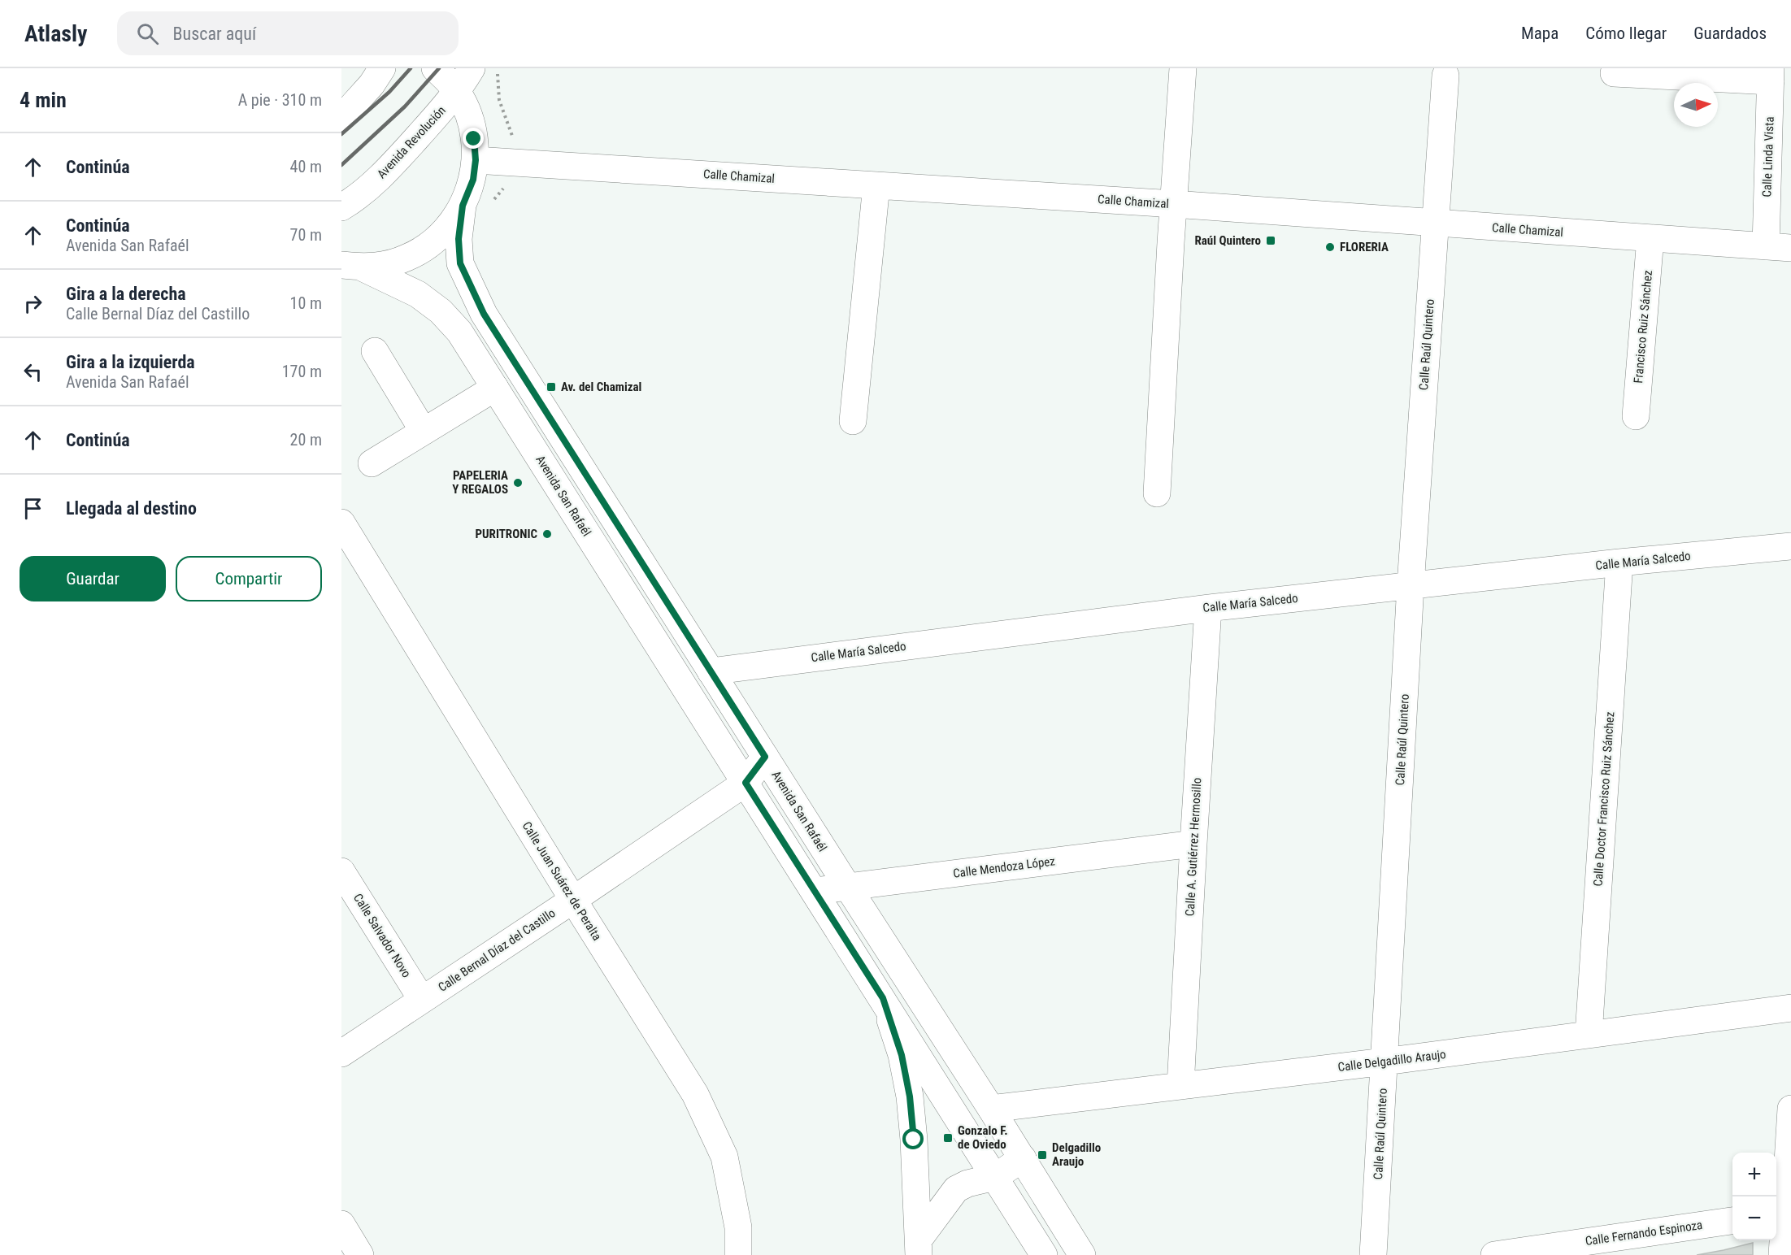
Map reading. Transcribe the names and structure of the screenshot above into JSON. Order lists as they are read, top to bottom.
{
  "streets": {
    "street": [
      "Avenida Revolución",
      "Calle Linda Vista",
      "Calle Chamizal",
      "Francisco Ruiz Sánchez",
      "Calle Raúl Quintero",
      "Avenida San Rafaél",
      "Calle María Salcedo",
      "Calle Doctor Francisco Ruiz Sánchez",
      "Calle A. Gutiérrez Hermosillo",
      "Calle Mendoza López",
      "Calle Juan Suárez de Peralta",
      "Calle Salvador Novo",
      "Calle Bernal Díaz del Castillo",
      "Calle Delgadillo Araujo",
      "Calle Fernando Espinoza"
    ]
  },
  "crossings": [
    ["Calle Linda Vista", "Calle Chamizal"],
    ["Calle Chamizal", "Francisco Ruiz Sánchez"],
    ["Calle Chamizal", "Calle Raúl Quintero"],
    ["Calle Raúl Quintero", "Calle María Salcedo"],
    ["Calle Raúl Quintero", "Calle Delgadillo Araujo"],
    ["Avenida San Rafaél", "Calle María Salcedo"],
    ["Avenida San Rafaél", "Calle Mendoza López"],
    ["Avenida San Rafaél", "Calle Bernal Díaz del Castillo"],
    ["Avenida San Rafaél", "Calle Delgadillo Araujo"],
    ["Calle María Salcedo", "Calle Doctor Francisco Ruiz Sánchez"],
    ["Calle María Salcedo", "Calle A. Gutiérrez Hermosillo"],
    ["Calle Doctor Francisco Ruiz Sánchez", "Calle Delgadillo Araujo"],
    ["Calle A. Gutiérrez Hermosillo", "Calle Mendoza López"],
    ["Calle A. Gutiérrez Hermosillo", "Calle Delgadillo Araujo"],
    ["Calle Juan Suárez de Peralta", "Calle Bernal Díaz del Castillo"],
    ["Calle Salvador Novo", "Calle Bernal Díaz del Castillo"]
  ],
  "places": {
    "transit": [
      "Raúl Quintero",
      "Av. del Chamizal",
      "Gonzalo F. de Oviedo",
      "Delgadillo Araujo"
    ],
    "other": ["FLORERIA", "PAPELERIA Y REGALOS", "PURITRONIC"]
  },
  "north": "right",
  "page": {
    "header": "Atlasly",
    "search": "Buscar aquí",
    "nav": ["Mapa", "Cómo llegar", "Guardados"],
    "heading": ["4 min", "A pie · 310 m"],
    "list": [
      ["Continúa", "40 m"],
      ["Continúa", "Avenida San Rafaél", "70 m"],
      ["Gira a la derecha", "Calle Bernal Díaz del Castillo", "10 m"],
      ["Gira a la izquierda", "Avenida San Rafaél", "170 m"],
      ["Continúa", "20 m"],
      "Llegada al destino"
    ],
    "buttons": ["Guardar", "Compartir"],
    "map_buttons": ["+", "−"]
  }
}
